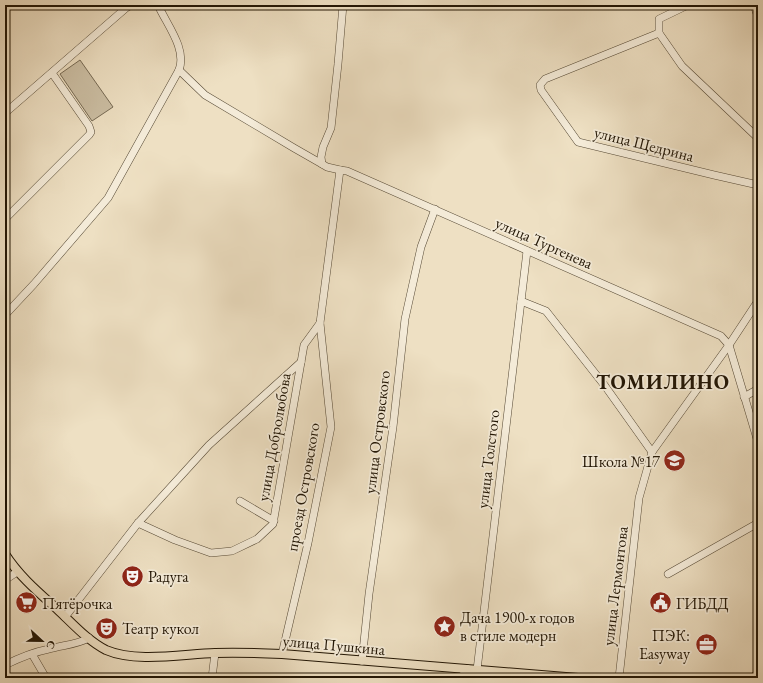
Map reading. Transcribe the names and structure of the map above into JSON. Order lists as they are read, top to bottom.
{
  "streets": {
    "main road": ["улица Пушкина"],
    "street": [
      "улица Щедрина",
      "улица Тургенева",
      "улица Островского",
      "улица Добролюбова",
      "улица Толстого",
      "проезд Островского",
      "улица Лермонтова"
    ]
  },
  "crossings": [
    ["улица Тургенева", "улица Островского"],
    ["улица Тургенева", "улица Толстого"],
    ["улица Тургенева", "проезд Островского"],
    ["улица Тургенева", "улица Лермонтова"],
    ["улица Островского", "улица Пушкина"],
    ["улица Добролюбова", "улица Пушкина"],
    ["улица Толстого", "улица Пушкина"],
    ["проезд Островского", "улица Пушкина"]
  ],
  "districts": ["ТОМИЛИНО"],
  "places": {
    "school or university": ["Школа №17"],
    "theatre": ["Радуга", "Театр кукол"],
    "supermarket": ["Пятёрочка"],
    "public building": ["ГИБДД"],
    "place": ["Дача 1900-х годов в стиле модерн"],
    "office": ["ПЭК: Easyway"]
  },
  "north": "right"
}
